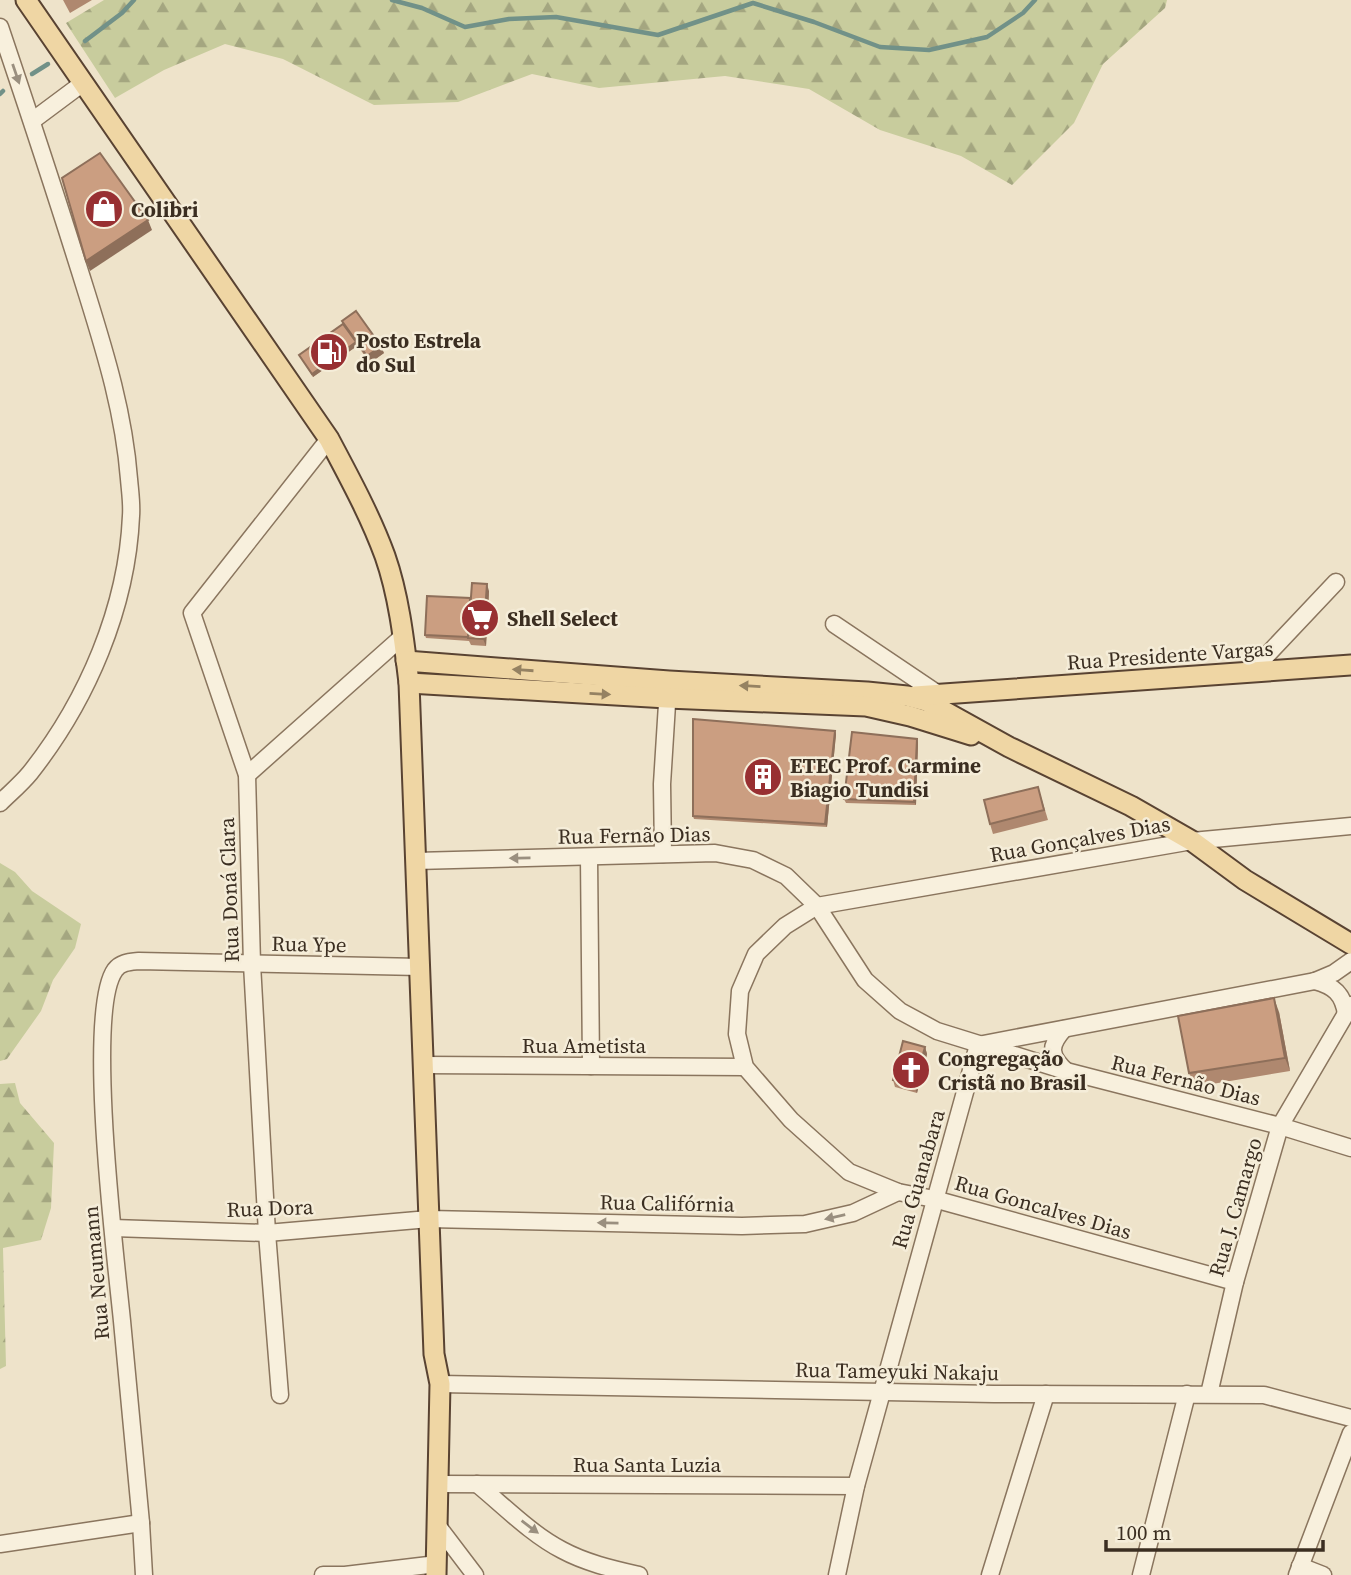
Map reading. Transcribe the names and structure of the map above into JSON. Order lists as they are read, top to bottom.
{
  "streets": {
    "main road": ["Rua Presidente Vargas"],
    "street": [
      "Rua Fernão Dias",
      "Rua Gonçalves Dias",
      "Rua Doná Clara",
      "Rua Ype",
      "Rua Ametista",
      "Rua Guanabara",
      "Rua Califórnia",
      "Rua Goncalves Dias",
      "Rua J. Camargo",
      "Rua Dora",
      "Rua Neumann",
      "Rua Tameyuki Nakaju",
      "Rua Santa Luzia"
    ]
  },
  "crossings": [
    ["Rua Fernão Dias", "Rua Gonçalves Dias"],
    ["Rua Fernão Dias", "Rua Guanabara"],
    ["Rua Fernão Dias", "Rua Goncalves Dias"],
    ["Rua Fernão Dias", "Rua J. Camargo"],
    ["Rua Gonçalves Dias", "Rua Goncalves Dias"],
    ["Rua Doná Clara", "Rua Ype"],
    ["Rua Doná Clara", "Rua Dora"],
    ["Rua Ype", "Rua Neumann"],
    ["Rua Ametista", "Rua Goncalves Dias"],
    ["Rua Guanabara", "Rua Goncalves Dias"],
    ["Rua Guanabara", "Rua Tameyuki Nakaju"],
    ["Rua Guanabara", "Rua Santa Luzia"],
    ["Rua Califórnia", "Rua Goncalves Dias"],
    ["Rua Califórnia", "Rua Dora"],
    ["Rua Goncalves Dias", "Rua J. Camargo"],
    ["Rua J. Camargo", "Rua Tameyuki Nakaju"],
    ["Rua Dora", "Rua Neumann"]
  ],
  "one_way": ["Rua Califórnia"],
  "places": {
    "shop": ["Colibri"],
    "fuel station": ["Posto Estrela do Sul"],
    "supermarket": ["Shell Select"],
    "building": ["ETEC Prof. Carmine Biagio Tundisi"],
    "church": ["Congregação Cristã no Brasil"]
  },
  "scale_bar": "100 m"
}
